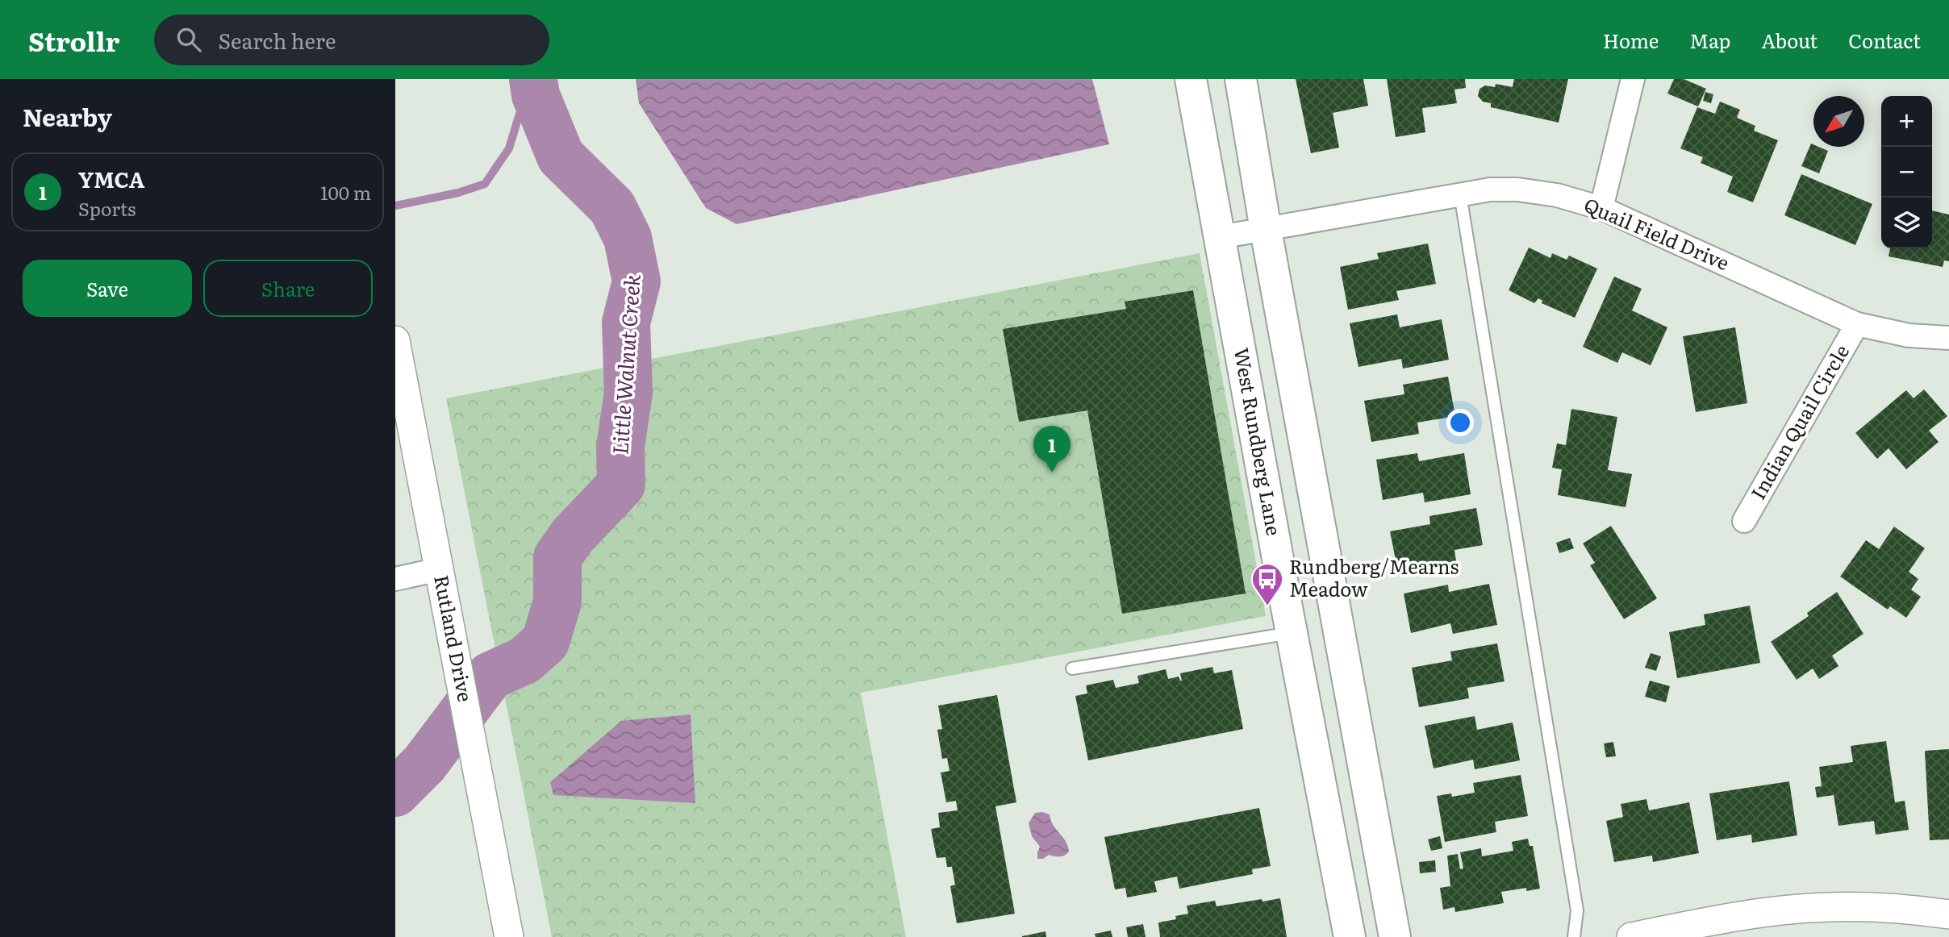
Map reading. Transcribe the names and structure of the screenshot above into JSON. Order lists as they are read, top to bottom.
{
  "streets": {
    "main road": ["West Rundberg Lane"],
    "street": ["Quail Field Drive", "Indian Quail Circle", "Rutland Drive"]
  },
  "crossings": [
    ["Quail Field Drive", "Indian Quail Circle"],
    ["Quail Field Drive", "West Rundberg Lane"]
  ],
  "water": ["Little Walnut Creek"],
  "places": {
    "bus stop": ["Rundberg/Mearns Meadow"]
  },
  "north": "bottom left",
  "page": {
    "header": "Strollr",
    "search": "Search here",
    "nav": [
      "Home",
      "Map",
      "About",
      "Contact"
    ],
    "heading": "Nearby",
    "map_buttons": ["+", "−"],
    "list": [
      {
        "mark": "1",
        "name": "YMCA",
        "note": "Sports",
        "value": "100 m"
      }
    ],
    "buttons": ["Save", "Share"],
    "pins": "1"
  }
}
